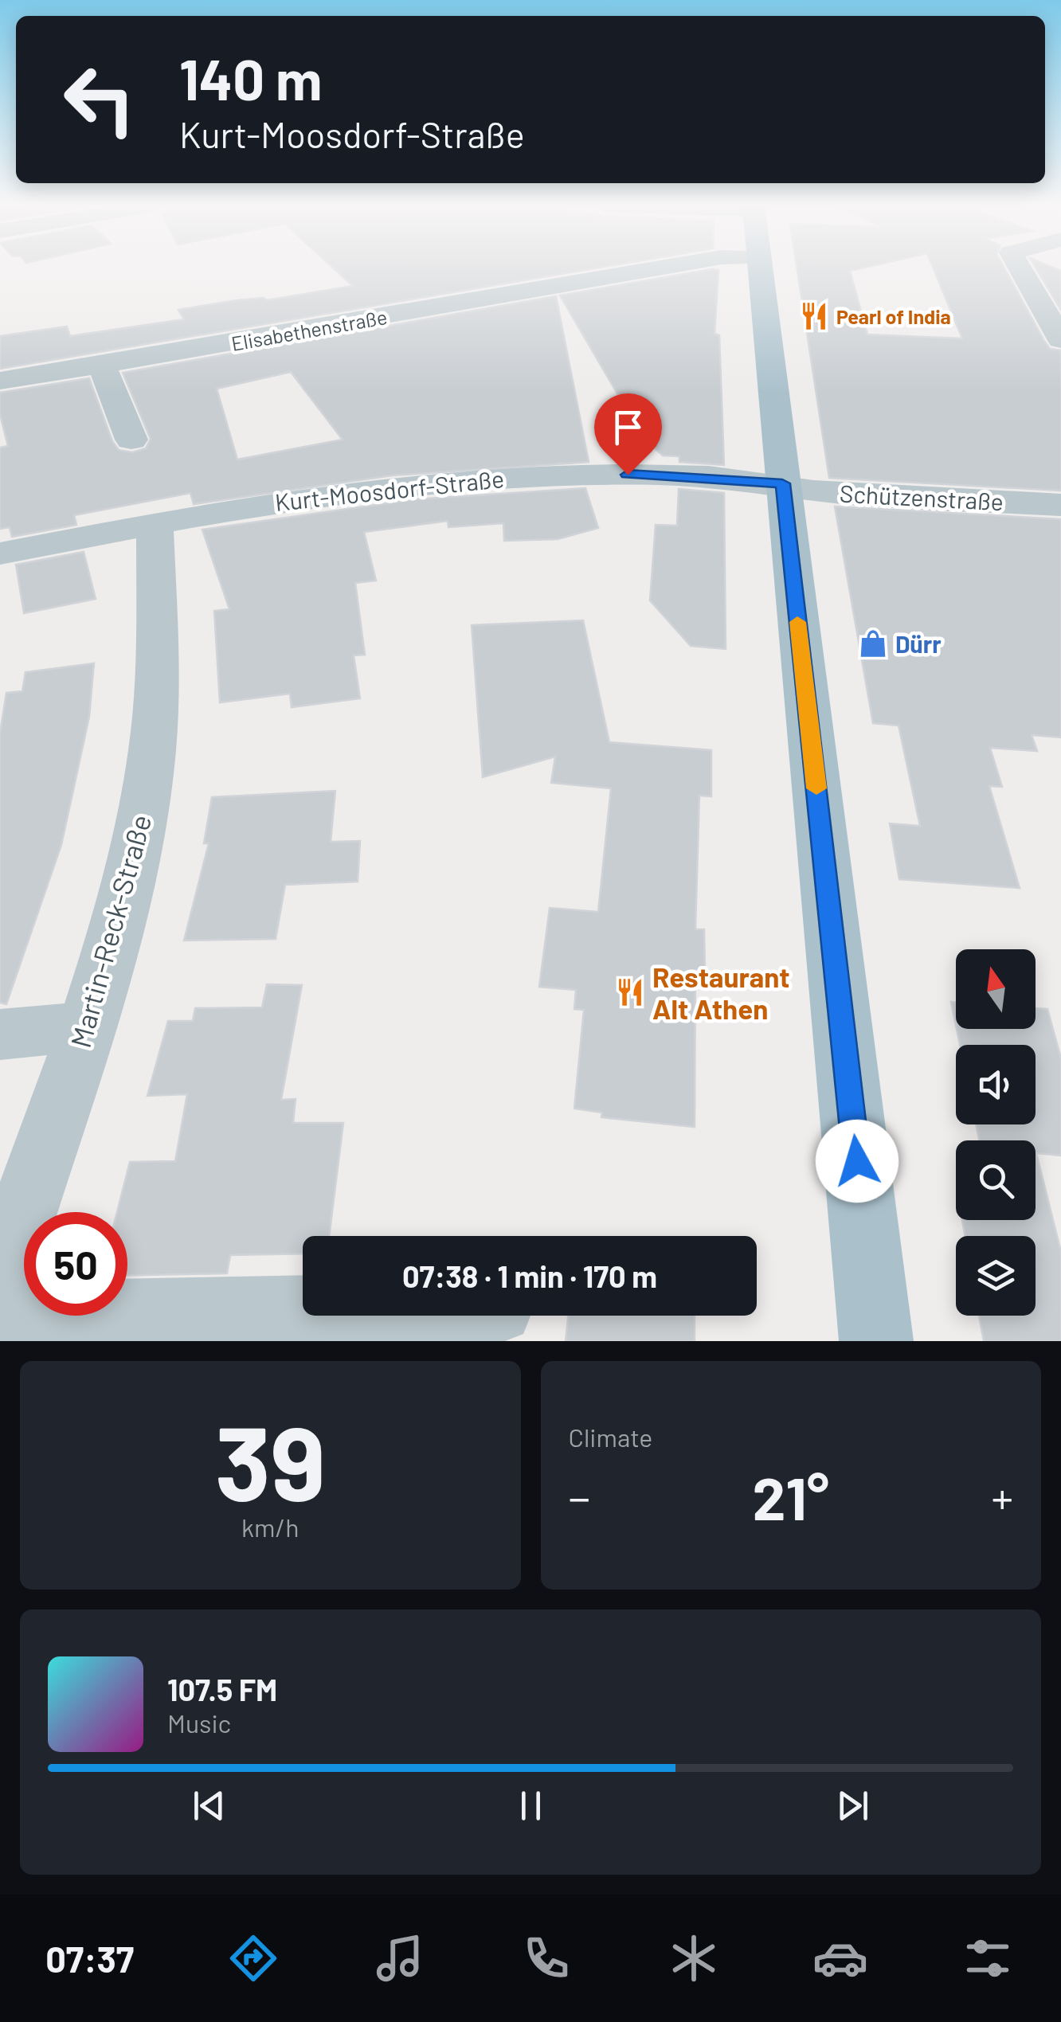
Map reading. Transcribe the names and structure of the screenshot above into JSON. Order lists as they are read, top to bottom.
{
  "streets": {
    "street": [
      "Elisabethenstraße",
      "Kurt-Moosdorf-Straße",
      "Schützenstraße",
      "Martin-Reck-Straße"
    ]
  },
  "crossings": [
    ["Kurt-Moosdorf-Straße", "Schützenstraße"],
    ["Kurt-Moosdorf-Straße", "Martin-Reck-Straße"]
  ],
  "places": {
    "restaurant": ["Pearl of India", "Restaurant Alt Athen"],
    "shop": ["Dürr"]
  },
  "north": "top",
  "page": {
    "turn": ["140 m", "Kurt-Moosdorf-Straße"],
    "limit": "50",
    "trip": "07:38 · 1 min · 170 m",
    "tile": [
      ["39", "km/h"],
      "Climate"
    ],
    "heat": ["−", "21°", "+"],
    "song": ["107.5 FM", "Music"],
    "tabs": "07:37"
  }
}
